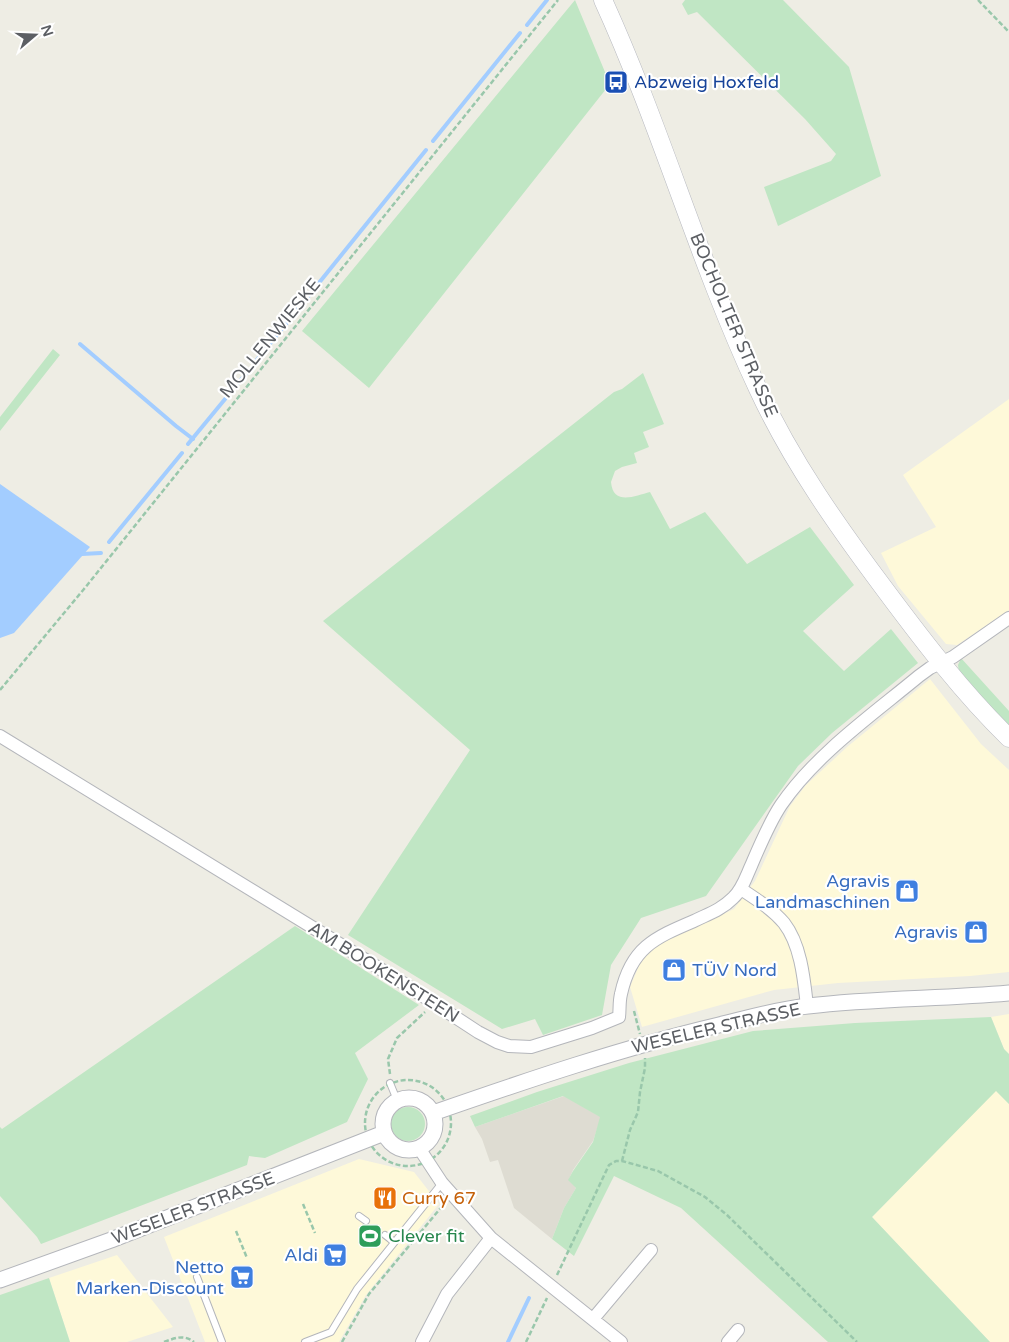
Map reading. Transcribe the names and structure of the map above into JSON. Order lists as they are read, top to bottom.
{
  "streets": {
    "main road": ["BOCHOLTER STRASSE"],
    "street": ["AM BOOKENSTEEN", "WESELER STRASSE"],
    "path": ["MOLLENWIESKE"]
  },
  "crossings": [
    ["BOCHOLTER STRASSE", "AM BOOKENSTEEN"]
  ],
  "places": {
    "bus stop": ["Abzweig Hoxfeld"],
    "shop": ["Agravis Landmaschinen", "Agravis", "TÜV Nord"],
    "restaurant": ["Curry 67"],
    "sports": ["Clever fit"],
    "supermarket": ["Aldi", "Netto Marken-Discount"]
  },
  "north": "right"
}
